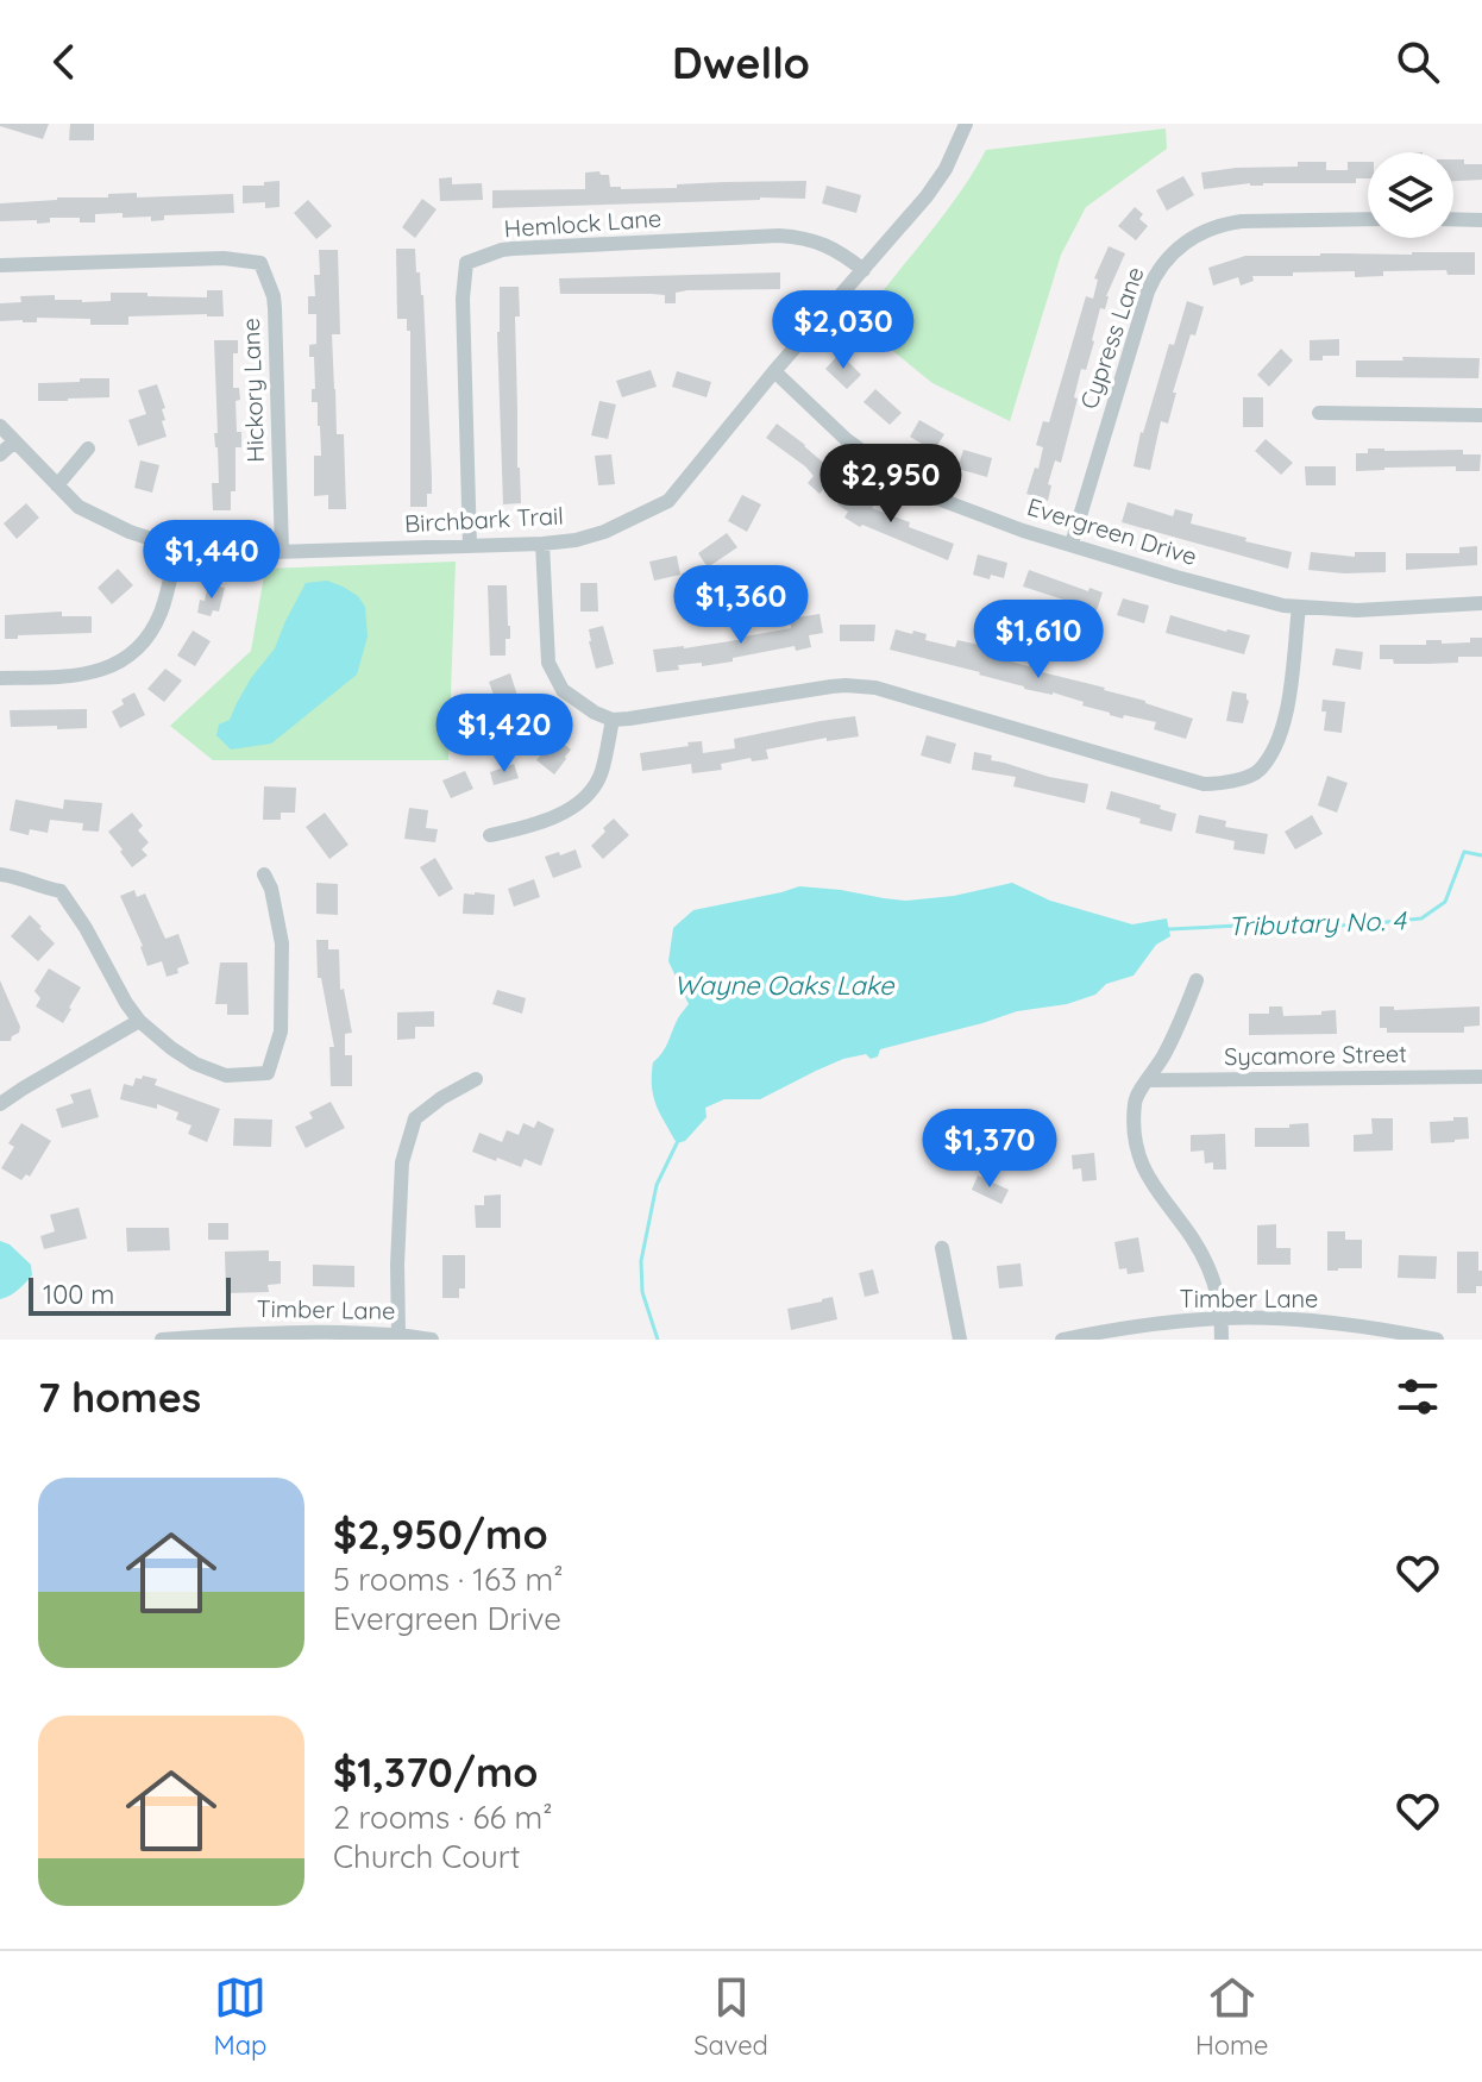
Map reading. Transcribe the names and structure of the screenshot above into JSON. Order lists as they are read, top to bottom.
{
  "streets": {
    "street": [
      "Hemlock Lane",
      "Cypress Lane",
      "Hickory Lane",
      "Birchbark Trail",
      "Evergreen Drive",
      "Sycamore Street",
      "Timber Lane"
    ]
  },
  "crossings": [
    ["Hemlock Lane", "Birchbark Trail"],
    ["Cypress Lane", "Evergreen Drive"],
    ["Hickory Lane", "Birchbark Trail"],
    ["Birchbark Trail", "Evergreen Drive"]
  ],
  "water": ["Tributary No. 4", "Wayne Oaks Lake"],
  "scale_bar": "100 m",
  "page": {
    "header": "Dwello",
    "price": [
      "$2,030",
      "$2,950",
      "$1,440",
      "$1,360",
      "$1,610",
      "$1,420",
      "$1,370"
    ],
    "scale": "100 m",
    "heading": "7 homes",
    "list": [
      {
        "name": "$2,950/mo",
        "note": "5 rooms · 163 m² · Evergreen Drive"
      },
      {
        "name": "$1,370/mo",
        "note": "2 rooms · 66 m² · Church Court"
      }
    ],
    "tabs": ["Map", "Saved", "Home"]
  }
}
